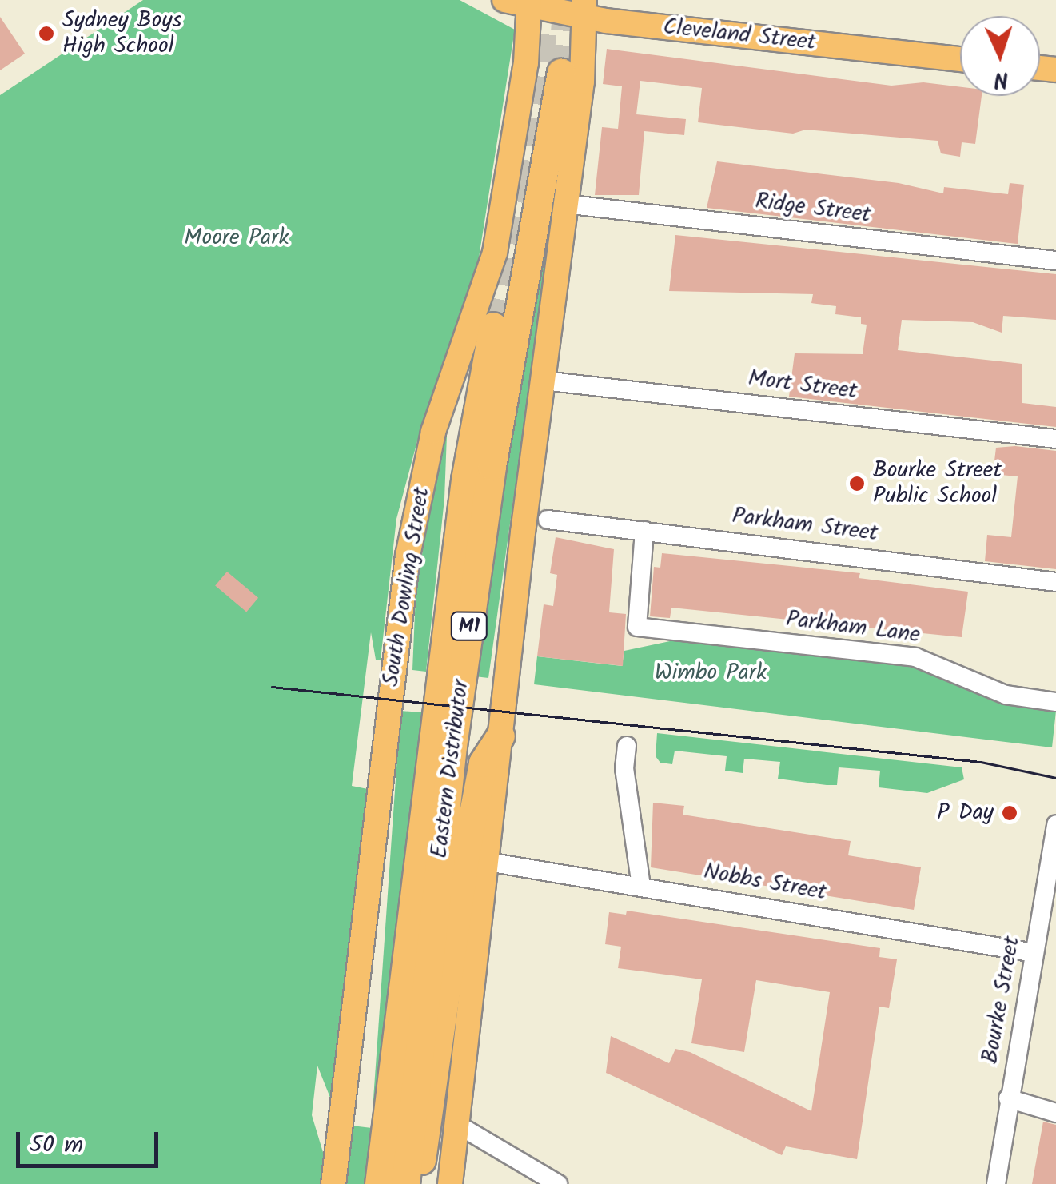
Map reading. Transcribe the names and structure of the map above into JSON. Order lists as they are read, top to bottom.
{
  "streets": {
    "highway": ["M1", "Eastern Distributor"],
    "main road": ["Cleveland Street", "South Dowling Street"],
    "street": [
      "Ridge Street",
      "Mort Street",
      "Parkham Street",
      "Parkham Lane",
      "Nobbs Street",
      "Bourke Street"
    ]
  },
  "crossings": [
    ["Cleveland Street", "South Dowling Street"],
    ["Parkham Street", "Parkham Lane"],
    ["Nobbs Street", "Bourke Street"]
  ],
  "parks": ["Moore Park", "Wimbo Park"],
  "places": ["Sydney Boys High School", "Bourke Street Public School", "P Day"],
  "scale_bar": "50 m",
  "north": "bottom"
}
